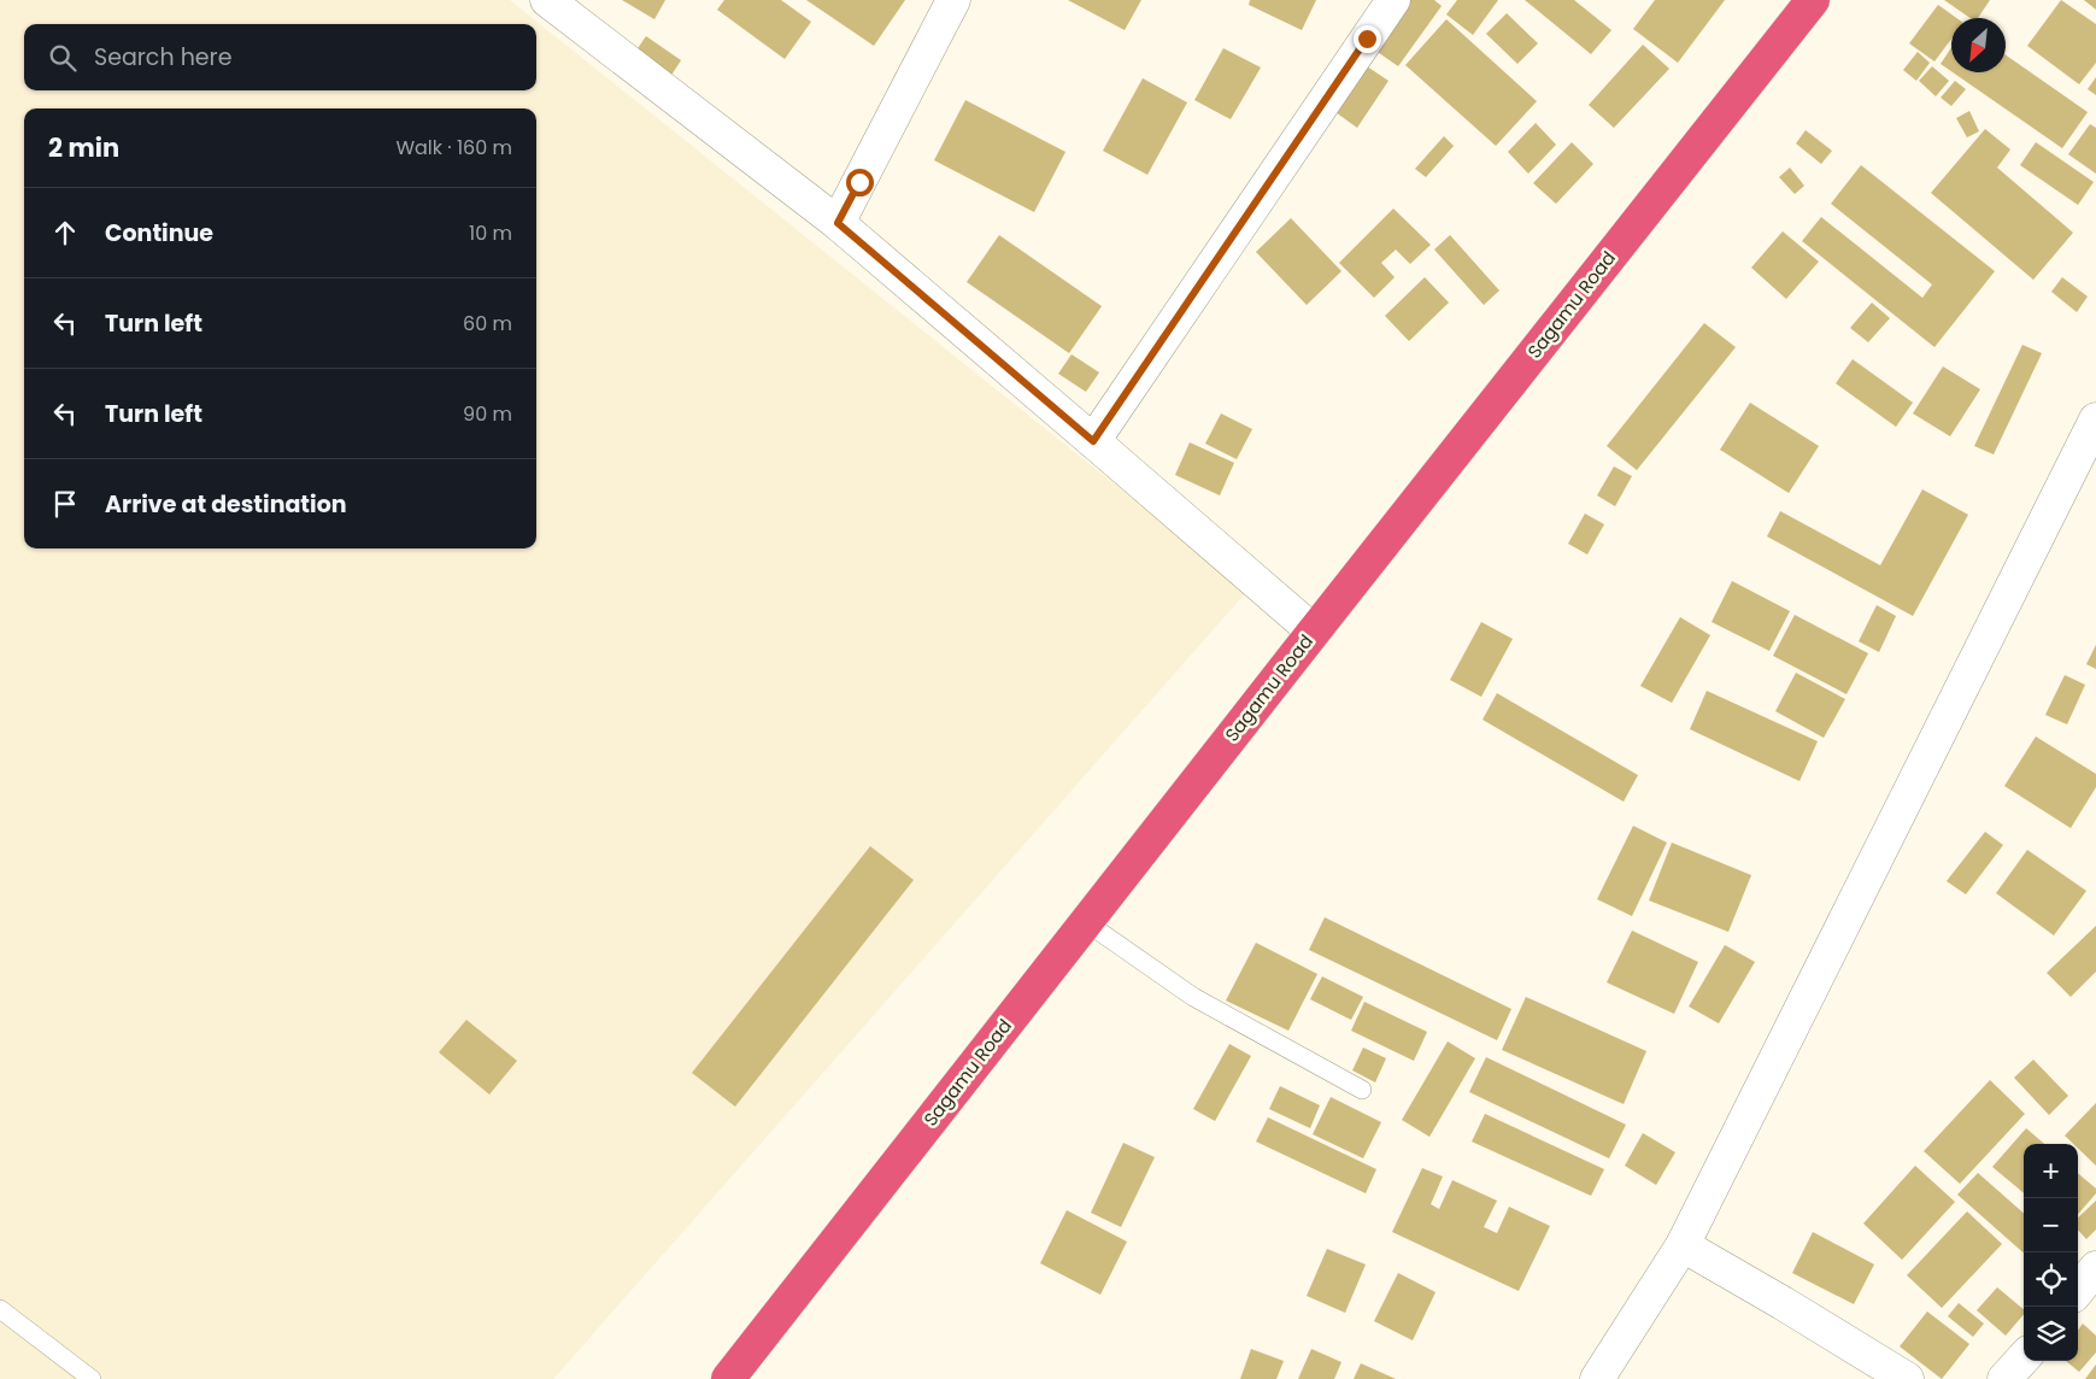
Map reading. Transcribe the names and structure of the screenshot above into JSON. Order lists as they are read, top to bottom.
{
  "streets": {
    "highway": ["Sagamu Road"]
  },
  "north": "bottom left",
  "page": {
    "search": "Search here",
    "heading": ["2 min", "Walk · 160 m"],
    "list": [
      ["Continue", "10 m"],
      ["Turn left", "60 m"],
      ["Turn left", "90 m"],
      "Arrive at destination"
    ],
    "map_buttons": ["+", "−"]
  }
}
